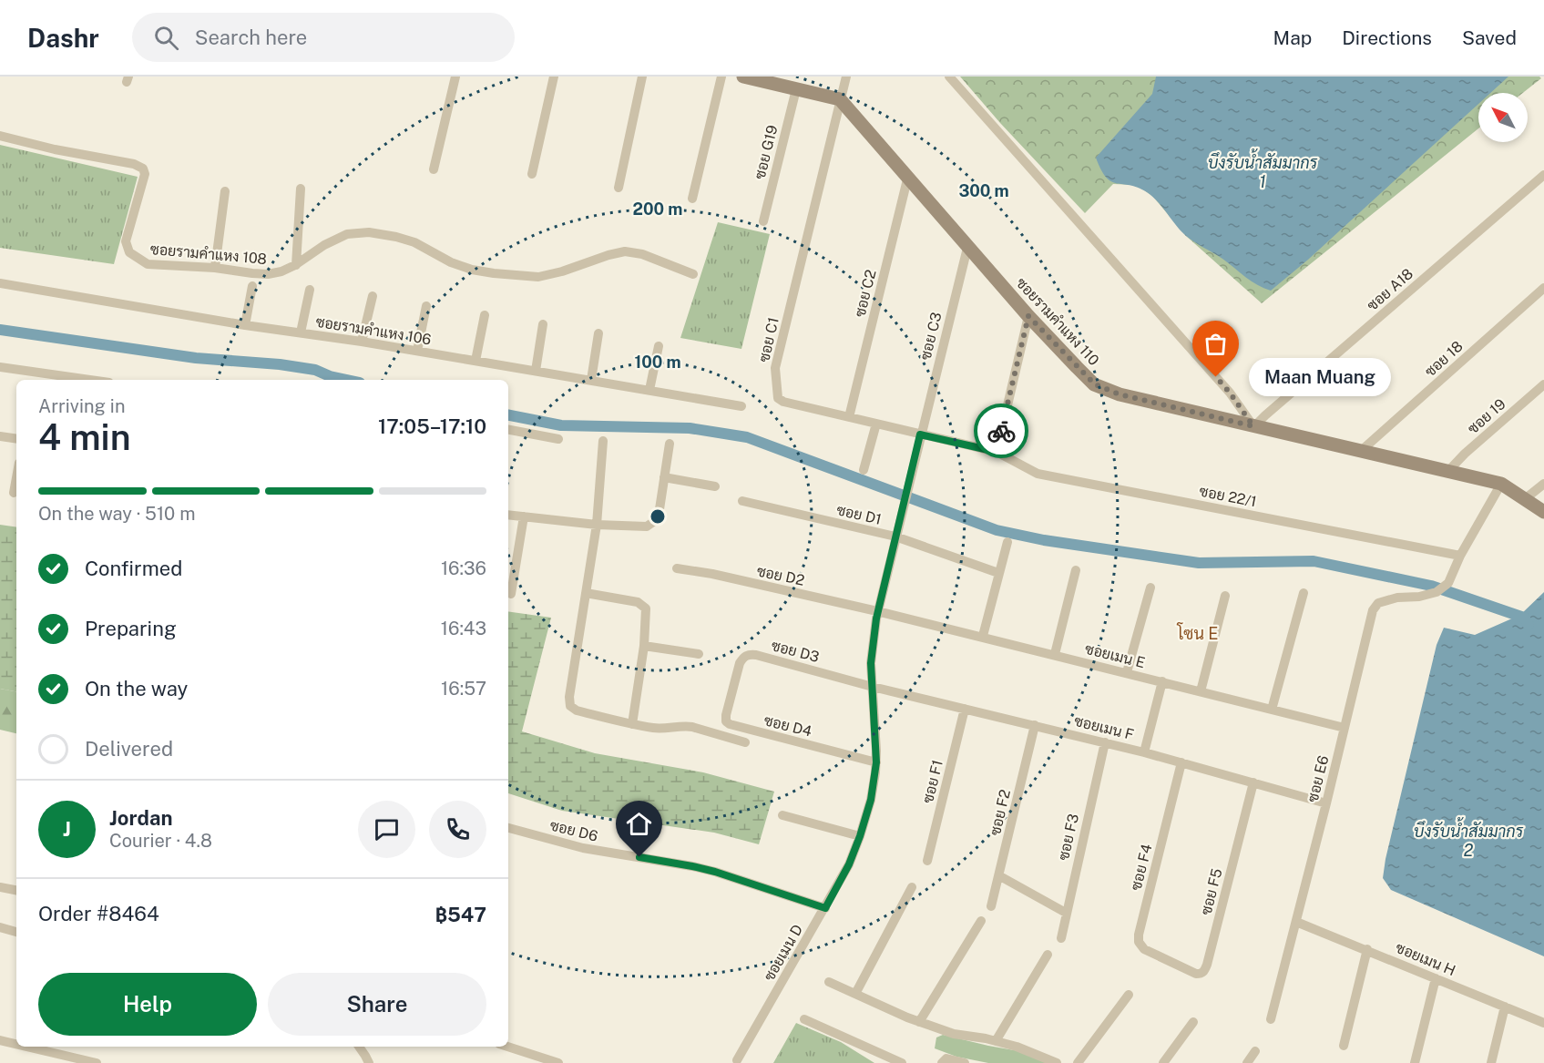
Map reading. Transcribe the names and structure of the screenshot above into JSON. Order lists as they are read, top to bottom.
{
  "streets": {
    "street": [
      "ซอย G19",
      "ซอยรามคำแหง 108",
      "ซอย A18",
      "ซอย C2",
      "ซอยรามคำแหง 110",
      "ซอยรามคําแหง 106",
      "ซอย C3",
      "ซอย C1",
      "ซอย 18",
      "ซอย 19",
      "ซอย 22/1",
      "ซอย D1",
      "ซอย D2",
      "ซอย D3",
      "ซอยเมน E",
      "ซอย D4",
      "ซอยเมน F",
      "ซอย E6",
      "ซอย F1",
      "ซอย F2",
      "ซอย D6",
      "ซอย F3",
      "ซอย F4",
      "ซอย F5",
      "ซอยเมน D",
      "ซอยเมน H"
    ]
  },
  "crossings": [
    ["ซอย A18", "ซอยรามคำแหง 110"],
    ["ซอย C2", "ซอยรามคำแหง 110"],
    ["ซอย C2", "ซอย C1"],
    ["ซอยรามคำแหง 110", "ซอย C3"],
    ["ซอยรามคำแหง 110", "ซอย C1"],
    ["ซอยรามคำแหง 110", "ซอย 18"],
    ["ซอยรามคำแหง 110", "ซอย 19"],
    ["ซอย C3", "ซอย C1"],
    ["ซอย C3", "ซอยเมน D"],
    ["ซอย C1", "ซอย 22/1"],
    ["ซอย 22/1", "ซอย E6"],
    ["ซอย D1", "ซอยเมน D"],
    ["ซอย D2", "ซอยเมน E"],
    ["ซอย D2", "ซอยเมน D"],
    ["ซอย D3", "ซอย D4"],
    ["ซอย D3", "ซอยเมน F"],
    ["ซอย D3", "ซอยเมน D"],
    ["ซอยเมน E", "ซอย E6"],
    ["ซอยเมน E", "ซอยเมน D"],
    ["ซอย D4", "ซอยเมน D"],
    ["ซอยเมน F", "ซอย E6"],
    ["ซอยเมน F", "ซอย F1"],
    ["ซอยเมน F", "ซอย F2"],
    ["ซอยเมน F", "ซอย F3"],
    ["ซอยเมน F", "ซอย F4"],
    ["ซอยเมน F", "ซอย F5"],
    ["ซอยเมน F", "ซอยเมน D"],
    ["ซอย E6", "ซอยเมน H"],
    ["ซอย D6", "ซอยเมน D"],
    ["ซอย F4", "ซอย F5"]
  ],
  "districts": ["โซน E"],
  "water": ["บึงรับน้ำสัมมากร 1", "บึงรับน้ำสัมมากร 2"],
  "places": ["Maan Muang"],
  "north": "top left",
  "page": {
    "header": "Dashr",
    "search": "Search here",
    "nav": ["Map", "Directions", "Saved"],
    "bubble": "Maan Muang",
    "heading": ["4 min", "Arriving in", "17:05–17:10"],
    "panel": [
      "Jordan",
      "Courier · 4.8",
      "Order #8464",
      "฿547"
    ],
    "bar": "On the way · 510 m",
    "list": [
      ["Confirmed", "16:36"],
      ["Preparing", "16:43"],
      ["On the way", "16:57"],
      "Delivered"
    ],
    "round": "J",
    "buttons": ["Help", "Share"]
  },
  "rings": ["300 m", "200 m", "100 m"]
}
